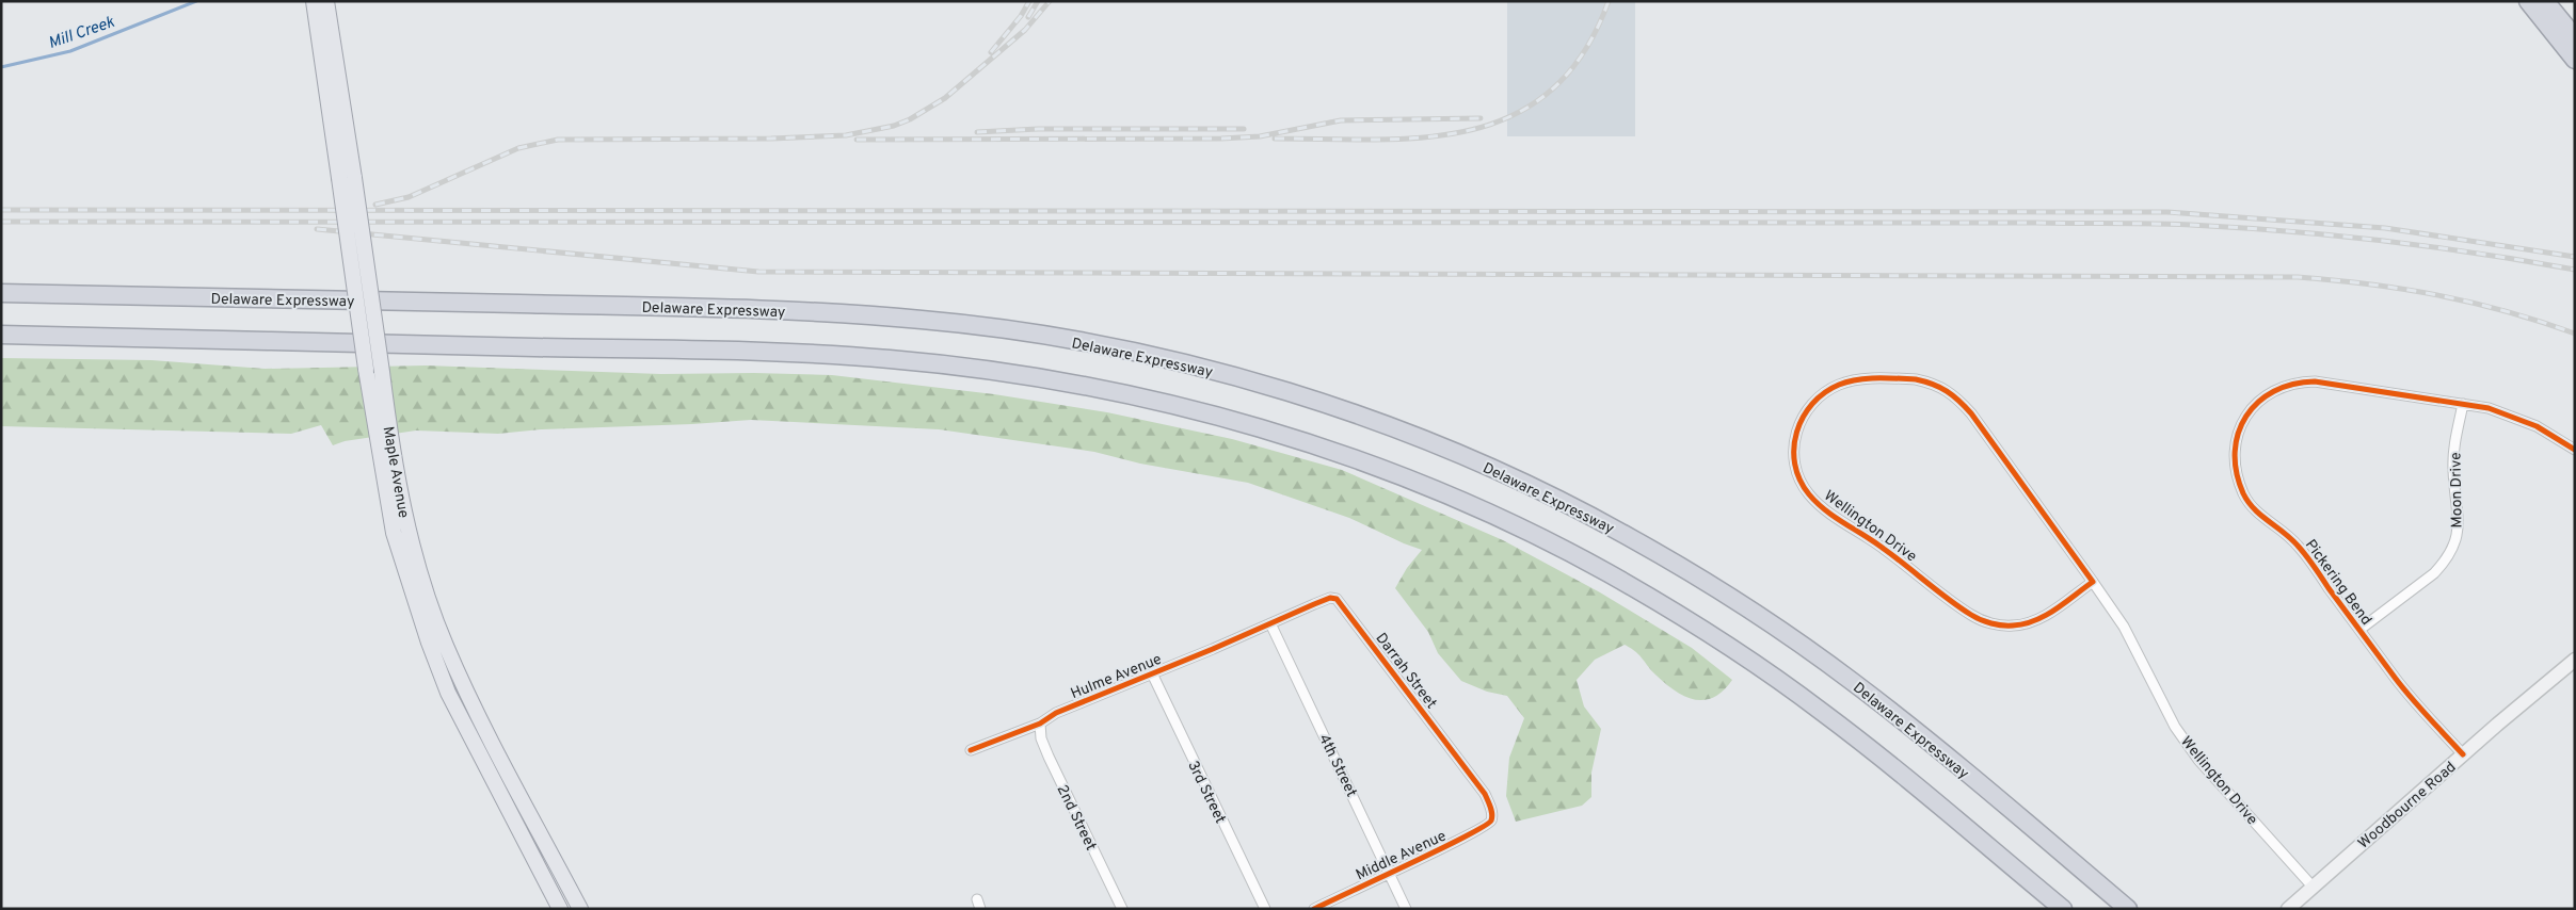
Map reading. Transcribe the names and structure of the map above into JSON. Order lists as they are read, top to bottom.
{
  "streets": {
    "highway": ["Delaware Expressway"],
    "main road": ["Maple Avenue", "Woodbourne Road"],
    "street": [
      "Moon Drive",
      "Wellington Drive",
      "Pickering Bend",
      "Darrah Street",
      "Hulme Avenue",
      "4th Street",
      "3rd Street",
      "2nd Street",
      "Middle Avenue"
    ]
  },
  "crossings": [
    ["Moon Drive", "Pickering Bend"],
    ["Wellington Drive", "Woodbourne Road"],
    ["Pickering Bend", "Woodbourne Road"],
    ["Darrah Street", "Hulme Avenue"],
    ["Darrah Street", "4th Street"],
    ["Darrah Street", "Middle Avenue"],
    ["Hulme Avenue", "4th Street"],
    ["Hulme Avenue", "3rd Street"],
    ["Hulme Avenue", "2nd Street"],
    ["4th Street", "Middle Avenue"]
  ],
  "water": ["Mill Creek"]
}
